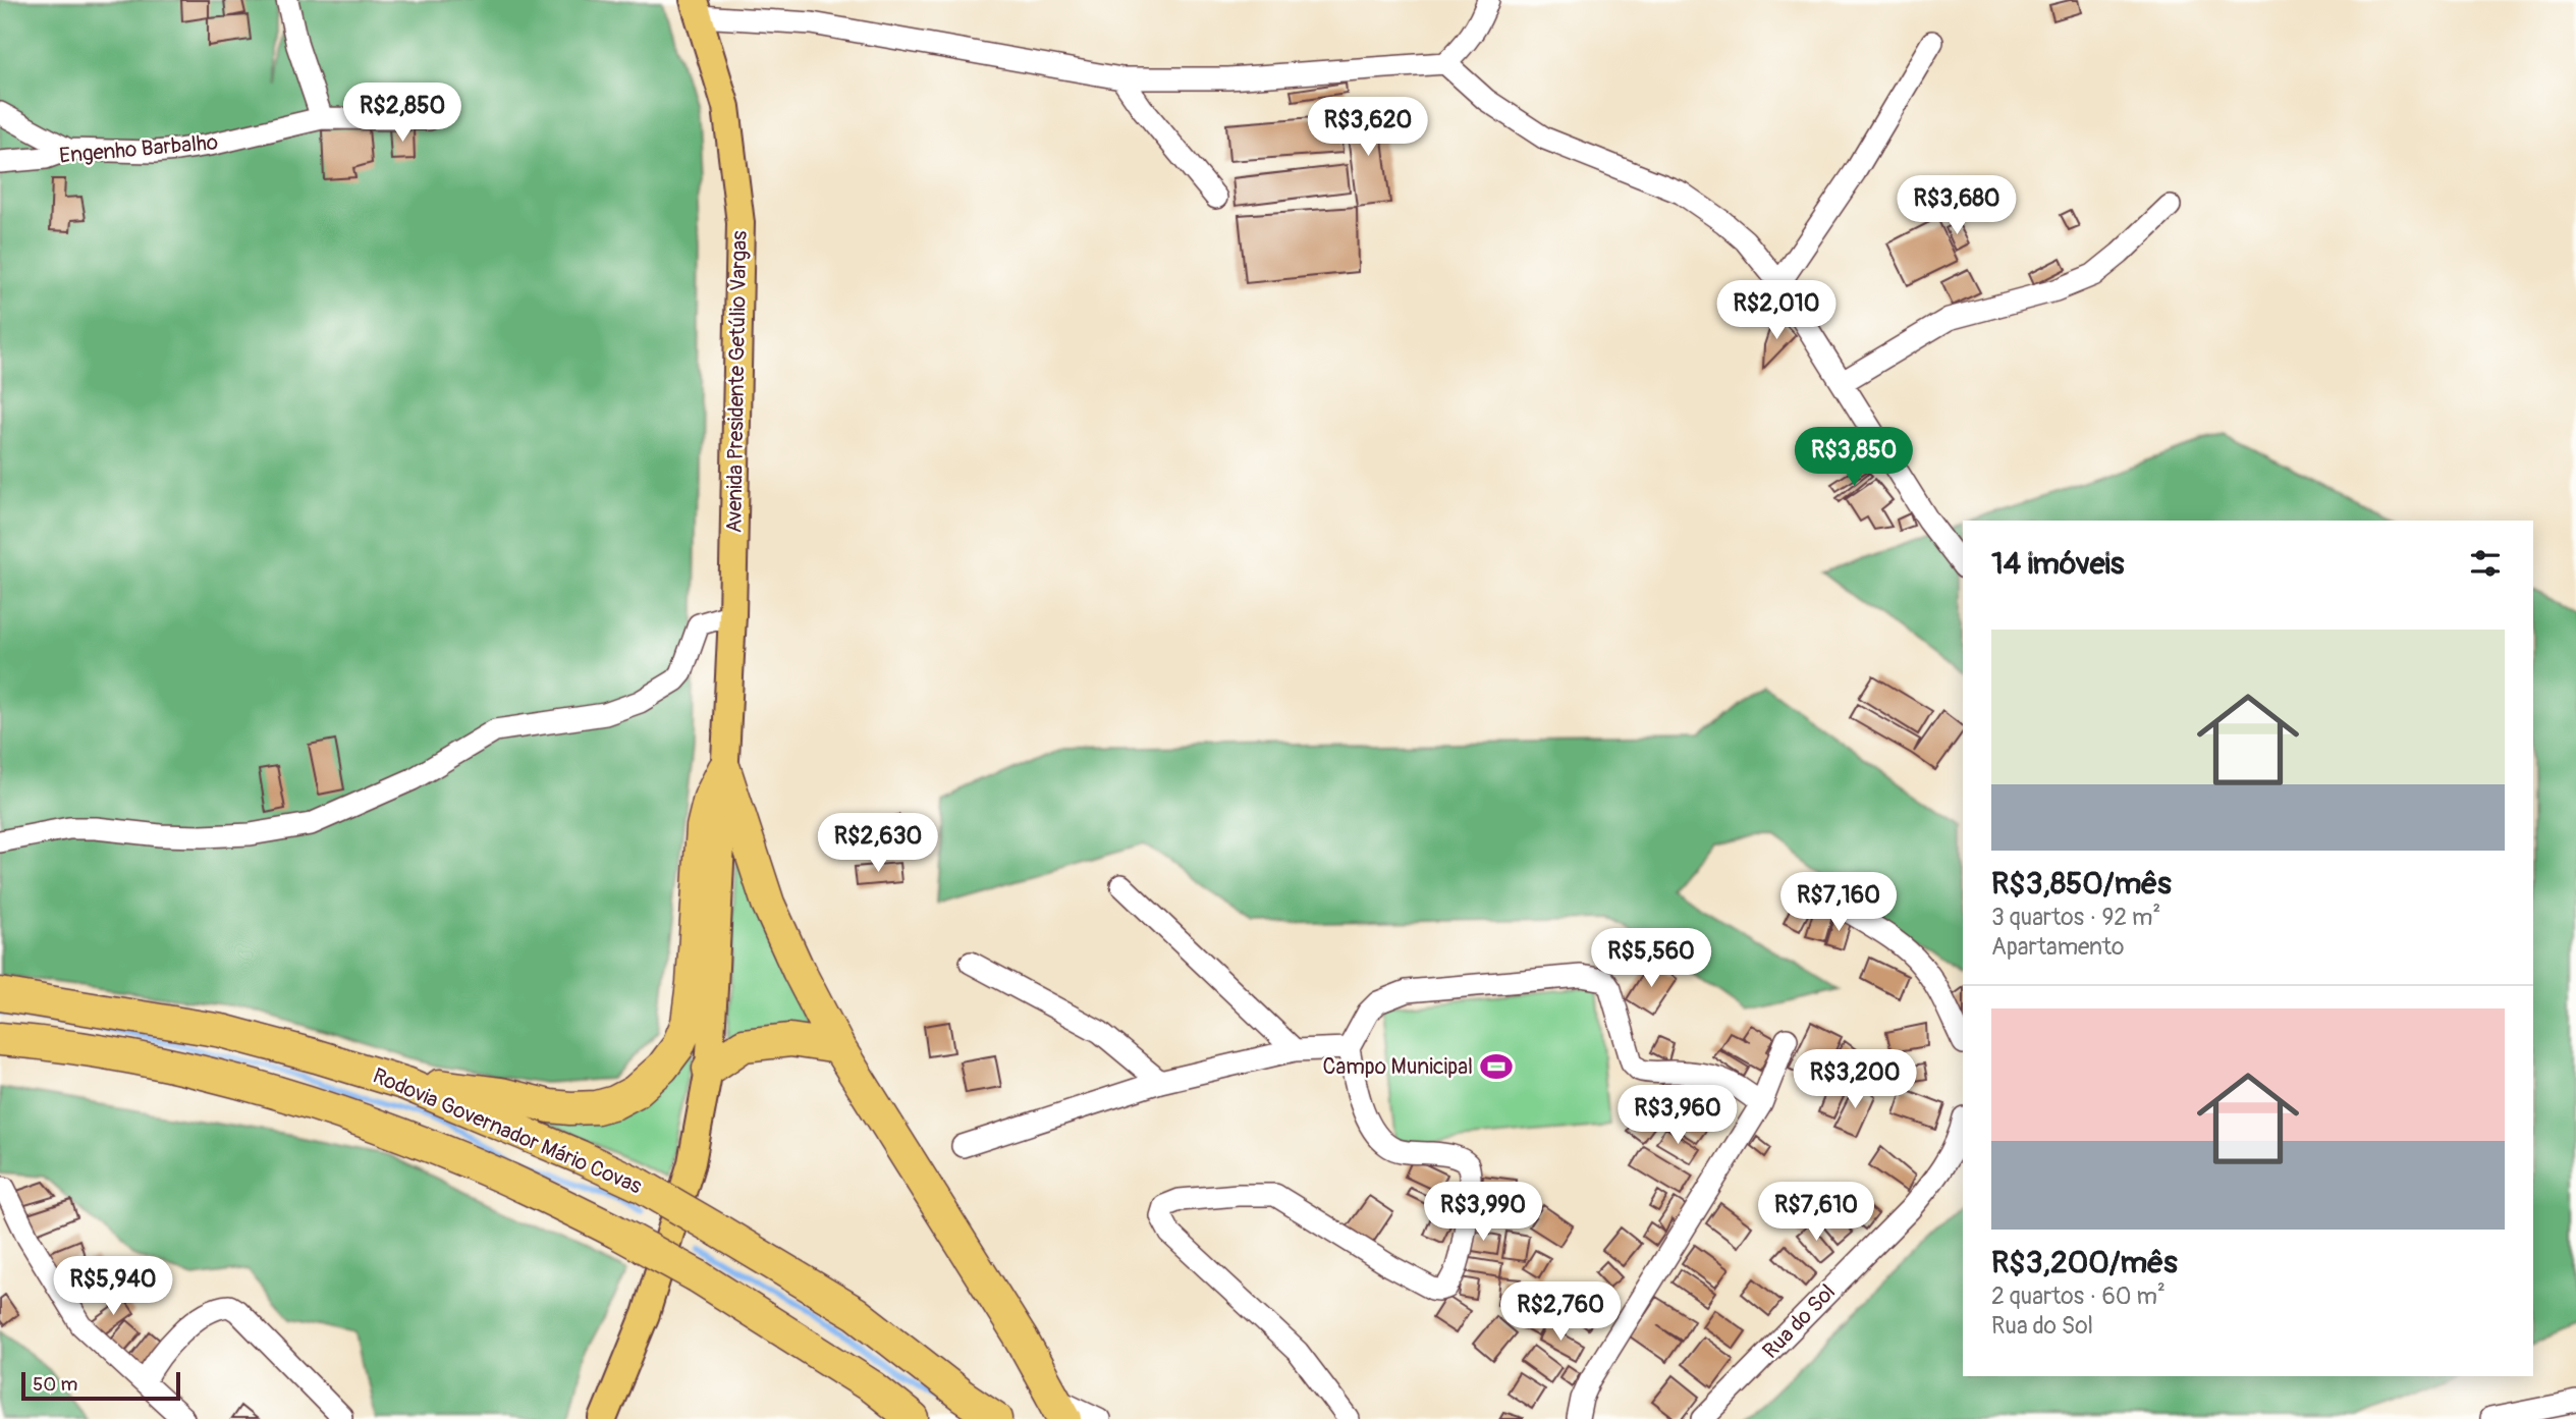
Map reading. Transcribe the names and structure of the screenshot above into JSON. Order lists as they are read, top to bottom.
{
  "streets": {
    "highway": ["Rodovia Governador Mário Covas"],
    "main road": ["Avenida Presidente Getúlio Vargas"],
    "street": ["Engenho Barbalho", "Rua do Sol"]
  },
  "places": {
    "sports": ["Campo Municipal"]
  },
  "scale_bar": "50 m",
  "page": {
    "price": [
      "R$2,850",
      "R$3,620",
      "R$3,680",
      "R$2,010",
      "R$3,850",
      "R$2,630",
      "R$7,160",
      "R$5,560",
      "R$3,200",
      "R$3,960",
      "R$3,990",
      "R$7,610",
      "R$5,940",
      "R$2,760"
    ],
    "heading": "14 imóveis",
    "list": [
      {
        "name": "R$3,850/mês",
        "note": "3 quartos · 92 m² · Apartamento"
      },
      {
        "name": "R$3,200/mês",
        "note": "2 quartos · 60 m² · Rua do Sol"
      }
    ],
    "scale": "50 m"
  }
}
